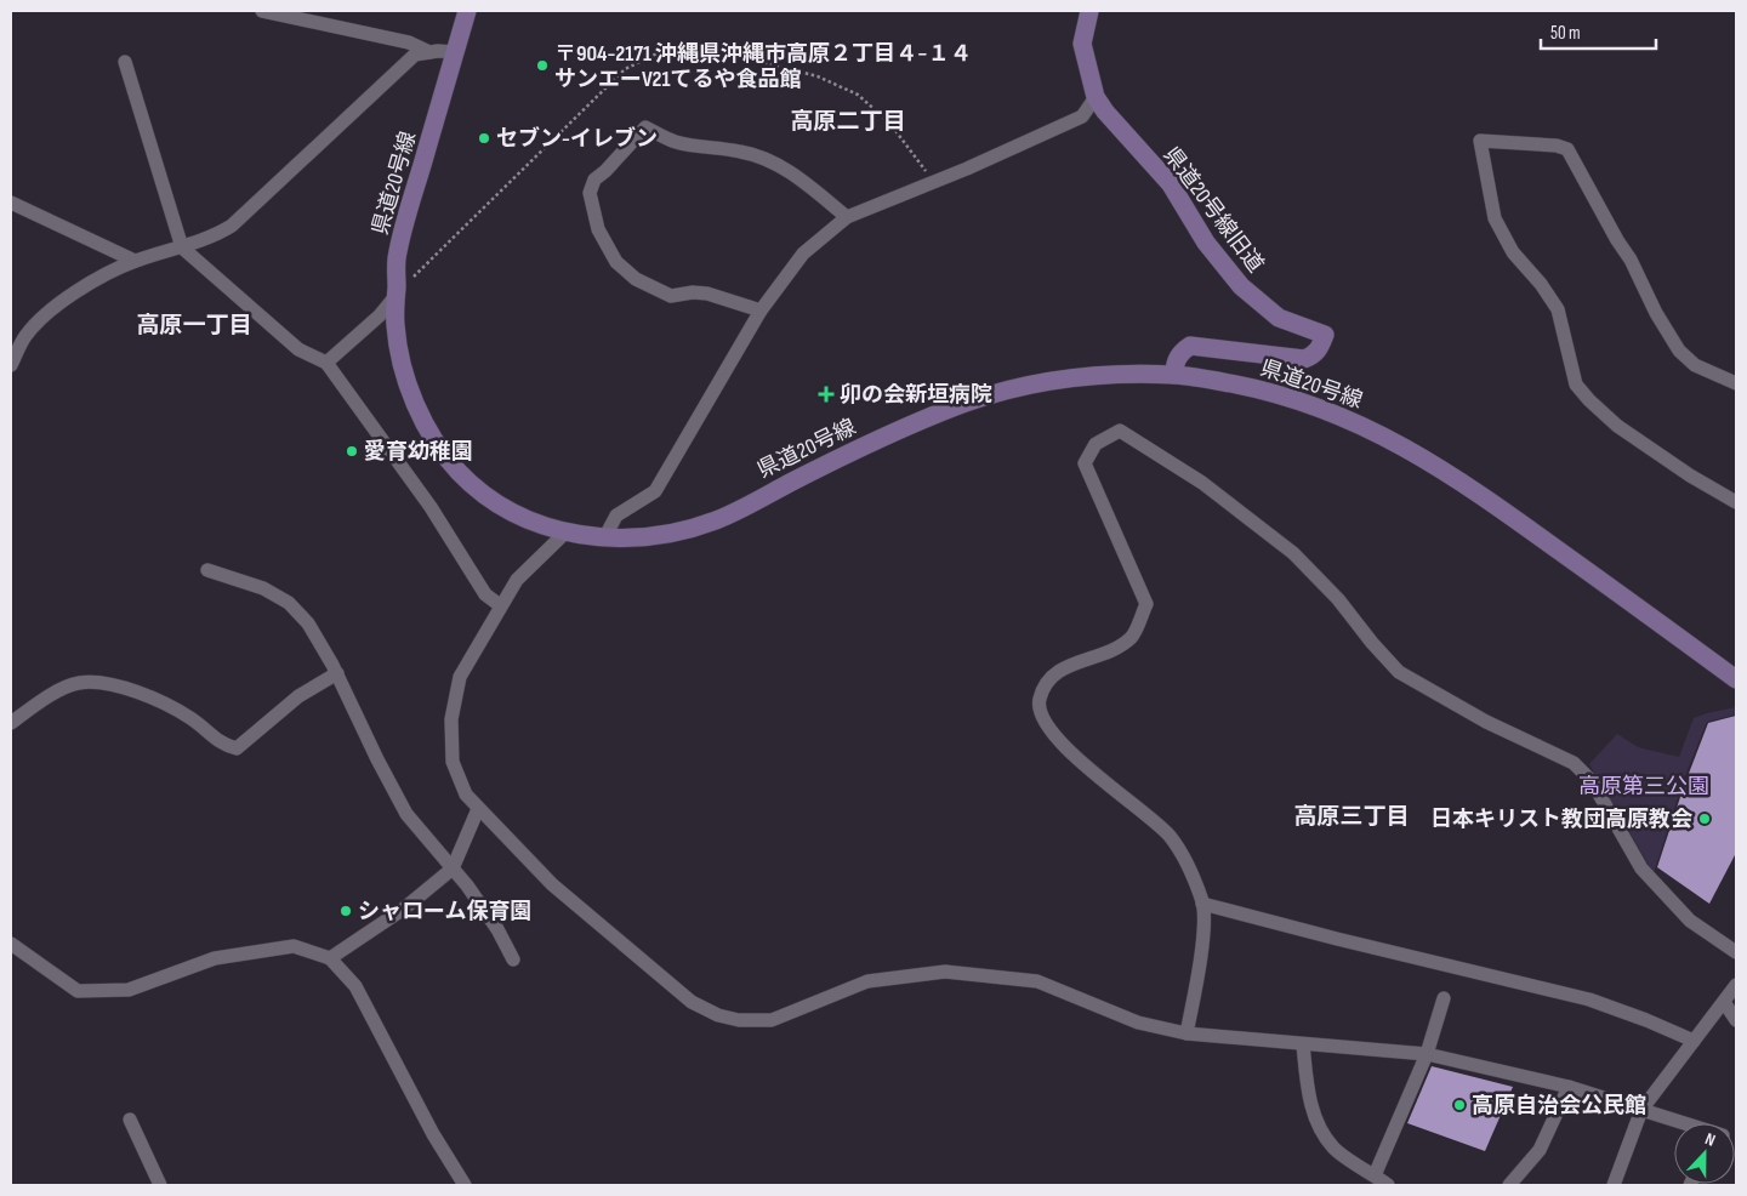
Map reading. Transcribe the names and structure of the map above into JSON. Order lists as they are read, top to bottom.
{
  "streets": {
    "main road": ["県道20号線", "県道20号線旧道"]
  },
  "crossings": [
    ["県道20号線", "県道20号線旧道"]
  ],
  "districts": ["高原二丁目", "高原一丁目", "高原三丁目"],
  "parks": ["高原第三公園"],
  "places": {
    "other": [
      "〒904-2171 沖縄県沖縄市高原２丁目４−１４ サンエーV21てるや食品館",
      "セブン-イレブン",
      "愛育幼稚園",
      "日本キリスト教団高原教会",
      "シャローム保育園",
      "高原自治会公民館"
    ],
    "health": ["卯の会新垣病院"]
  },
  "scale_bar": "50 m",
  "north": "top"
}
